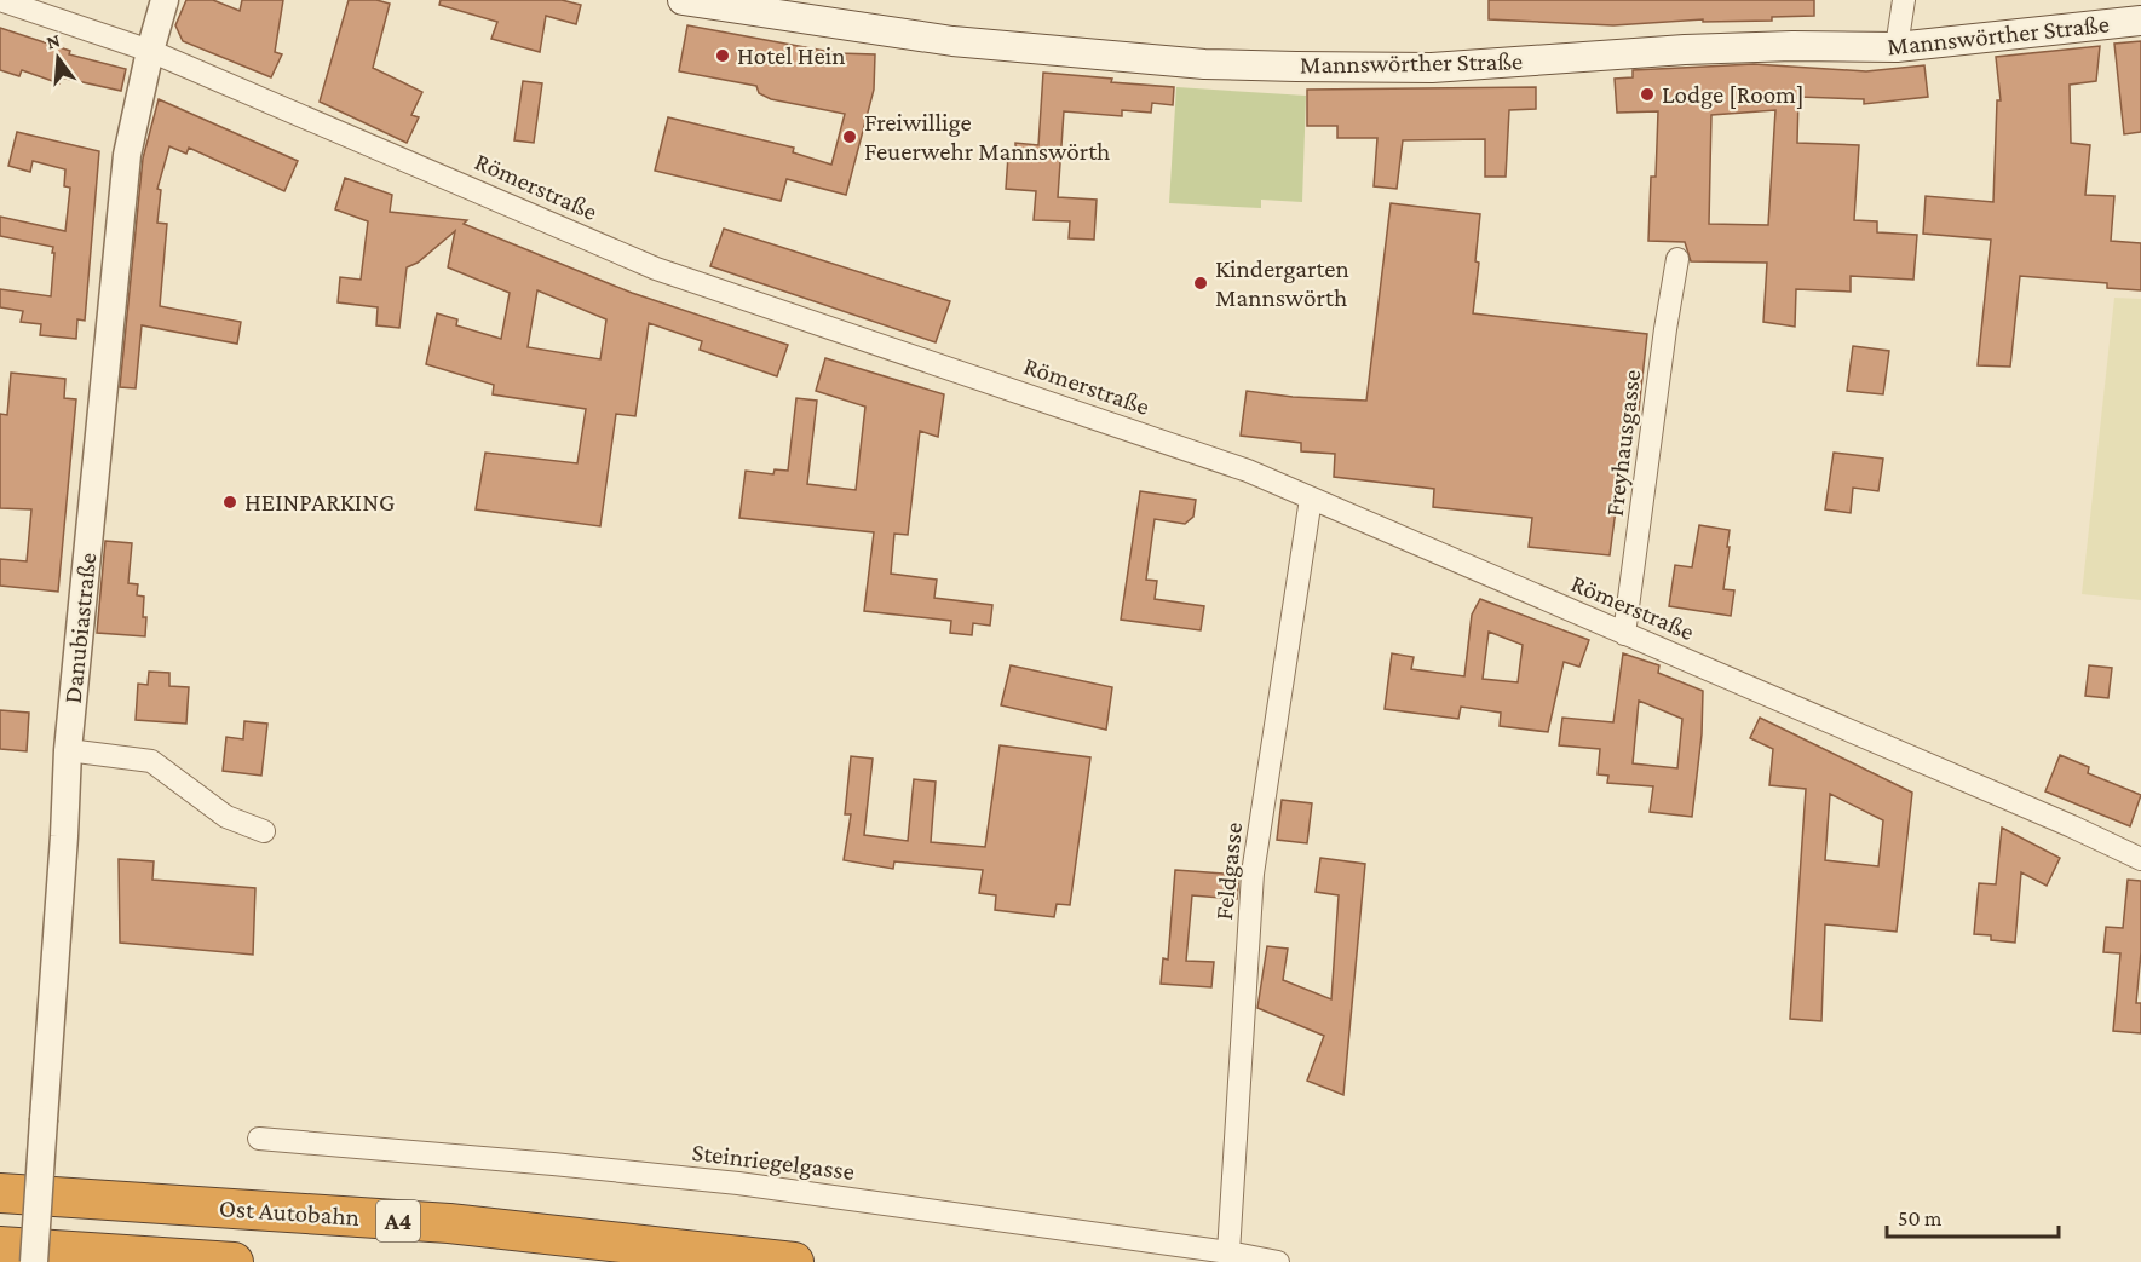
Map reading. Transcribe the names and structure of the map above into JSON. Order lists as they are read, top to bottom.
{
  "streets": {
    "highway": ["Ost Autobahn", "A4"],
    "main road": ["Mannswörther Straße"],
    "street": [
      "Römerstraße",
      "Freyhausgasse",
      "Danubiastraße",
      "Feldgasse",
      "Steinriegelgasse"
    ]
  },
  "crossings": [
    ["Römerstraße", "Freyhausgasse"],
    ["Römerstraße", "Danubiastraße"],
    ["Römerstraße", "Feldgasse"],
    ["Feldgasse", "Steinriegelgasse"]
  ],
  "places": [
    "Hotel Hein",
    "Lodge [Room]",
    "Freiwillige Feuerwehr Mannswörth",
    "Kindergarten Mannswörth",
    "HEINPARKING"
  ],
  "scale_bar": "50 m",
  "north": "top"
}
